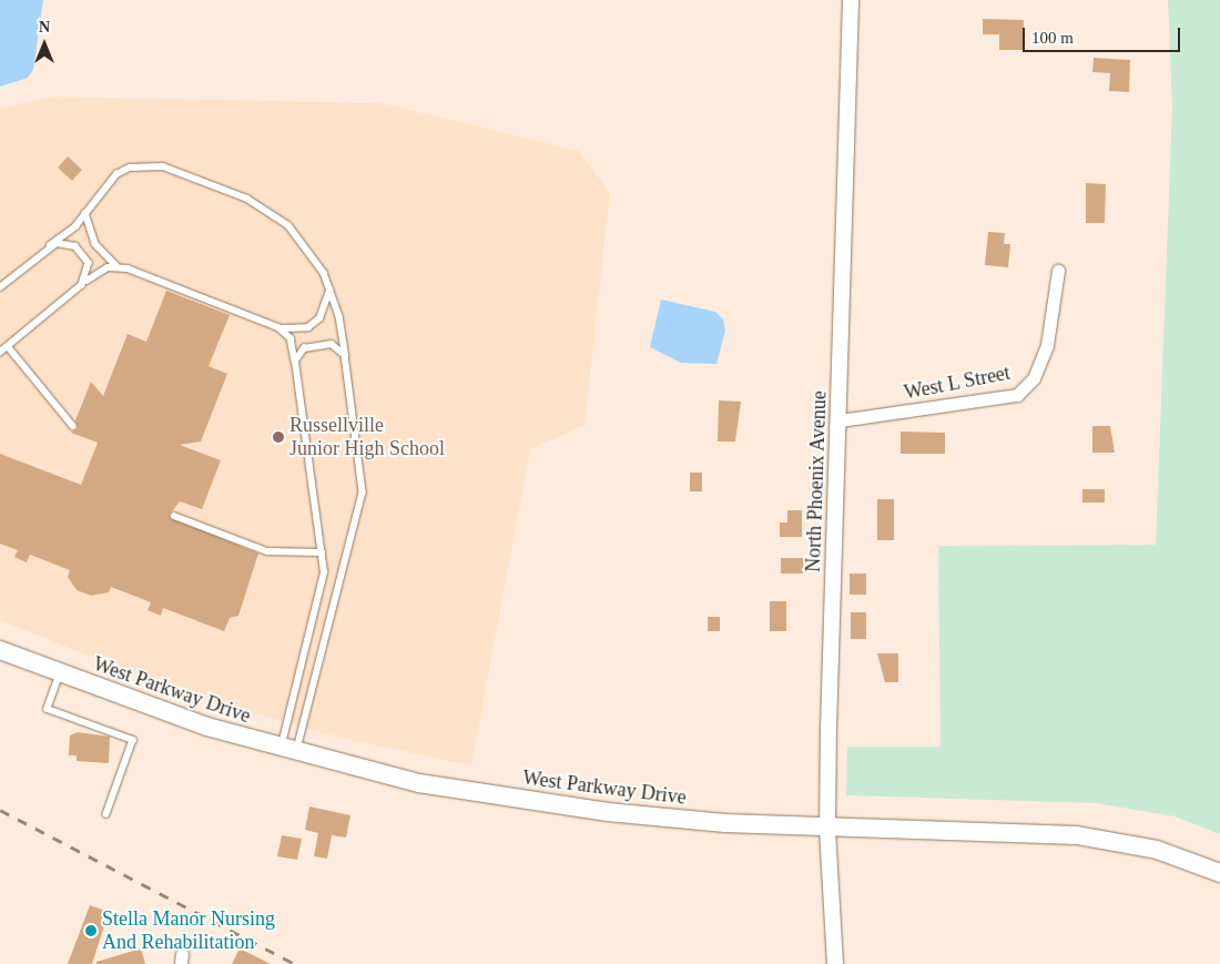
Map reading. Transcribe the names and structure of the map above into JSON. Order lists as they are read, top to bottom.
{
  "streets": {
    "main road": ["West Parkway Drive"],
    "street": ["West L Street", "North Phoenix Avenue"]
  },
  "crossings": [
    ["West L Street", "North Phoenix Avenue"],
    ["North Phoenix Avenue", "West Parkway Drive"]
  ],
  "places": ["Russellville Junior High School", "Stella Manor Nursing And Rehabilitation"],
  "scale_bar": "100 m",
  "north": "top"
}
